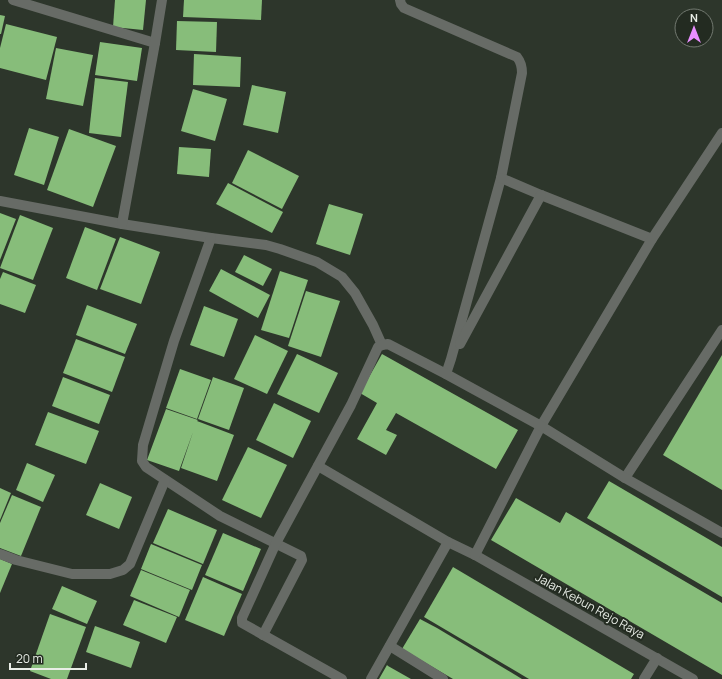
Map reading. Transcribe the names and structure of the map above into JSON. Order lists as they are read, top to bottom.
{
  "streets": {
    "street": ["Jalan Kebun Rejo Raya"]
  },
  "scale_bar": "20 m",
  "north": "top"
}
